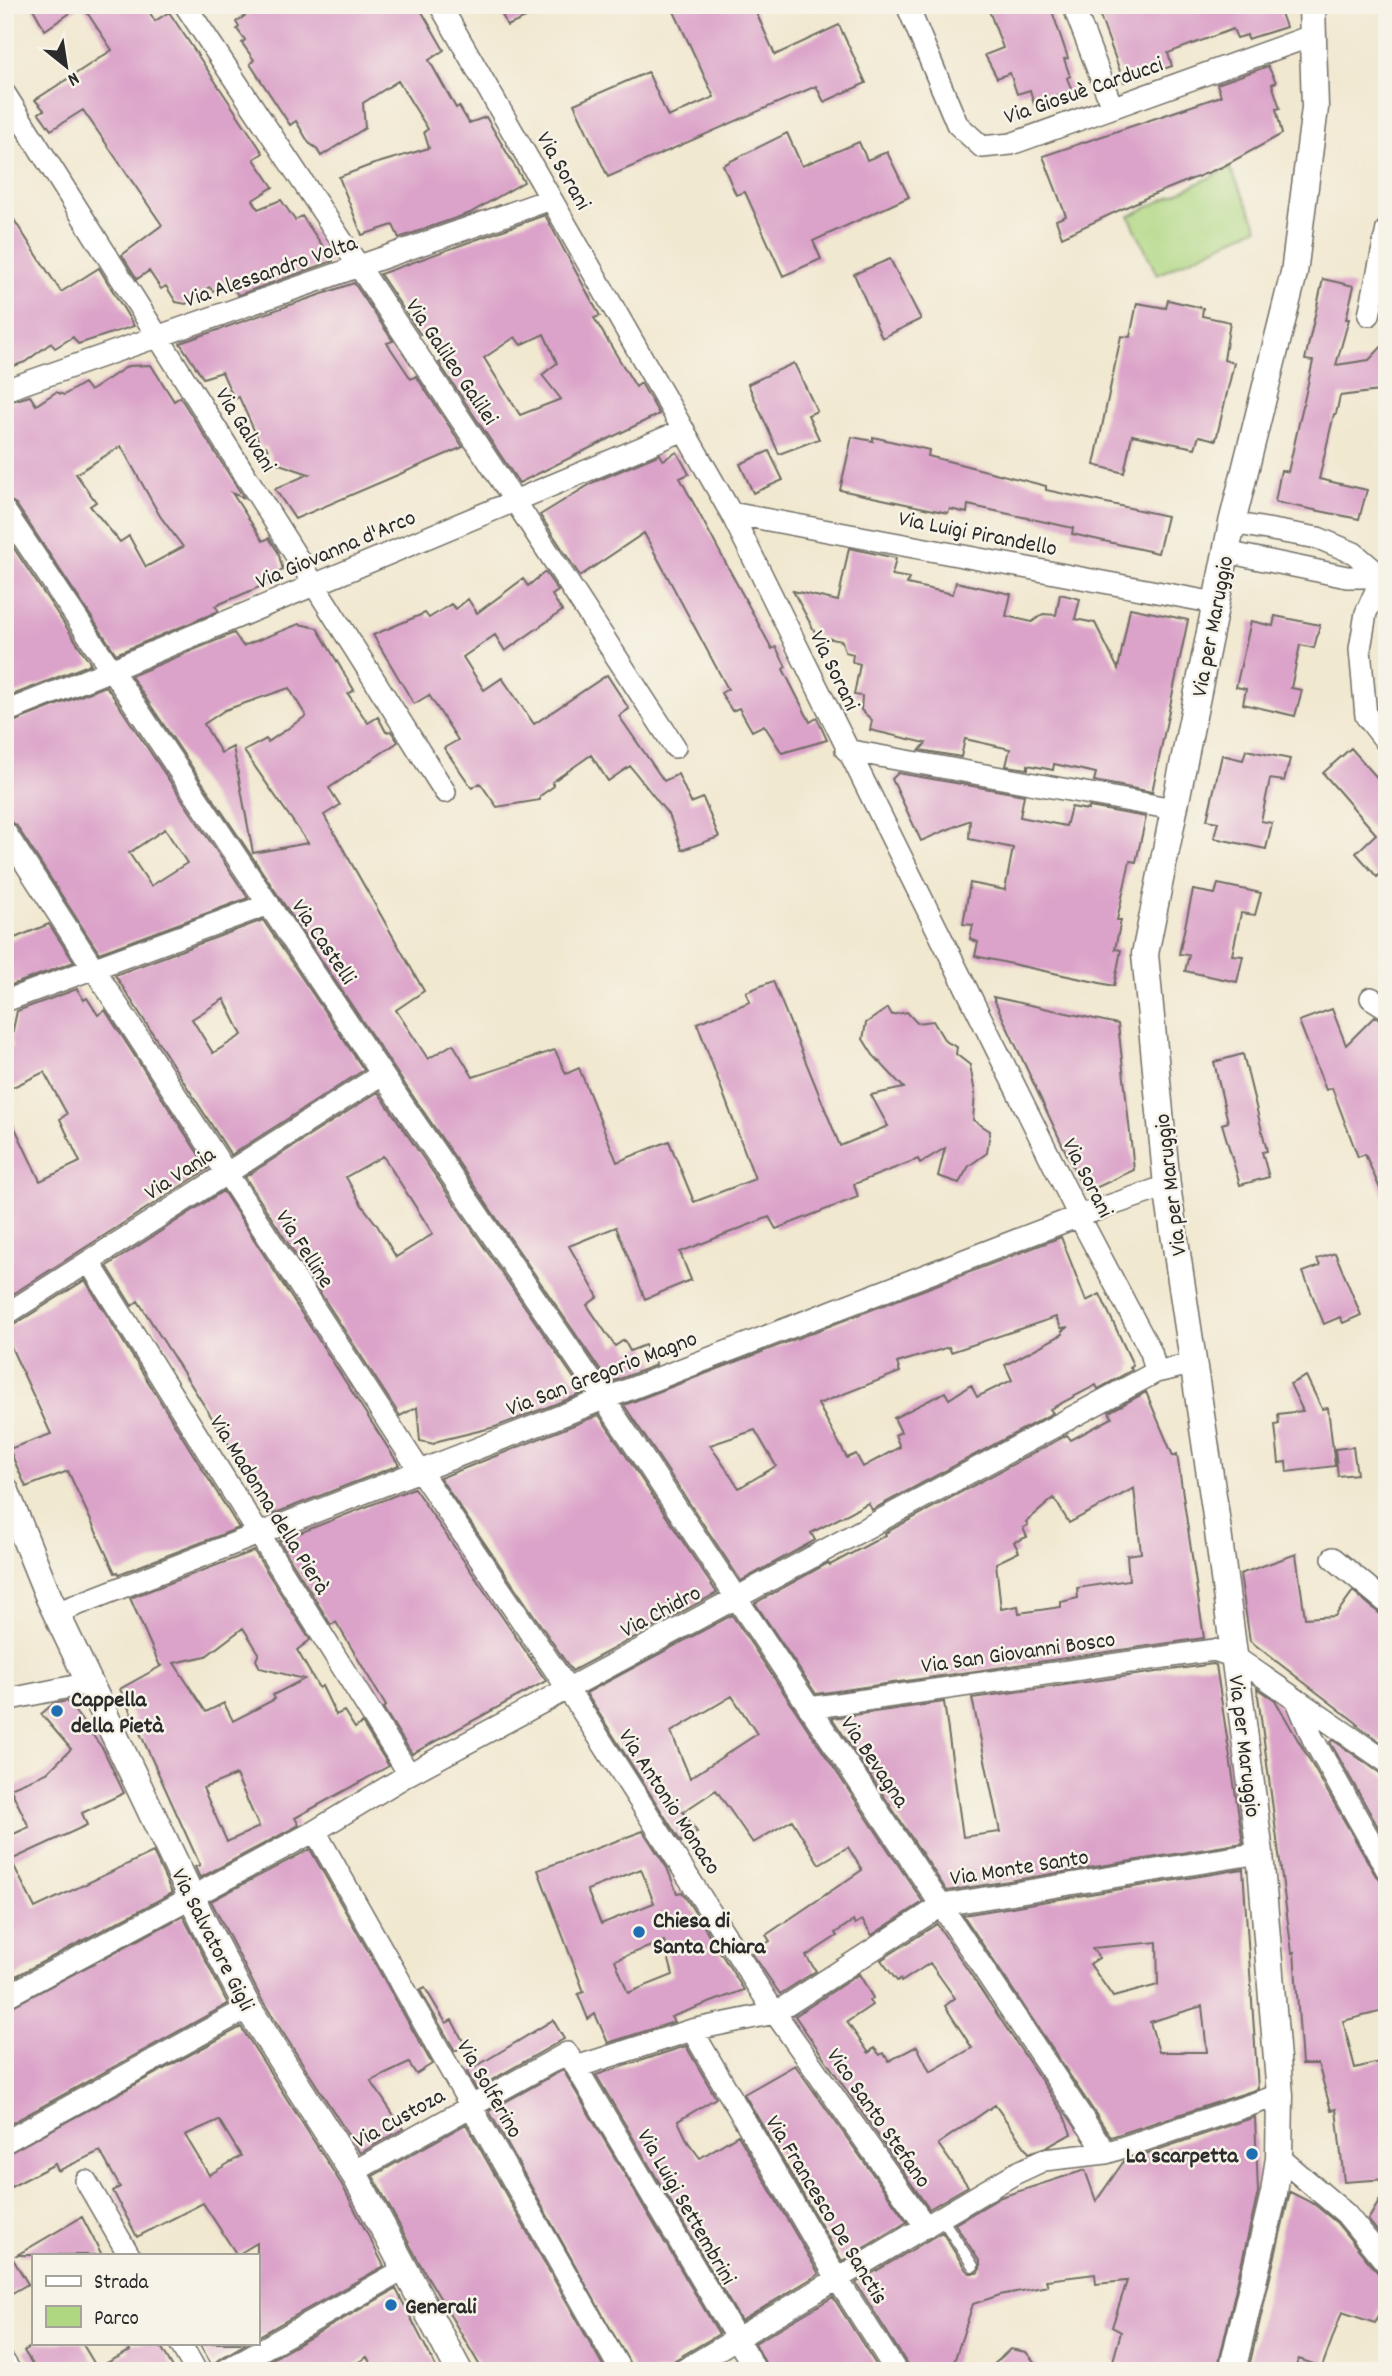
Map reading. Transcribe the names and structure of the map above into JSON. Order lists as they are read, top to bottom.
{
  "streets": {
    "street": [
      "Via Giosuè Carducci",
      "Via Sorani",
      "Via Alessandro Volta",
      "Via Galileo Galilei",
      "Via Galvani",
      "Via Luigi Pirandello",
      "Via Giovanna d'Arco",
      "Via per Maruggio",
      "Via Castelli",
      "Via Vania",
      "Via Felline",
      "Via San Gregorio Magno",
      "Via Madonna della Pierà",
      "Via Chidro",
      "Via San Giovanni Bosco",
      "Via Bevagna",
      "Via Antonio Monaco",
      "Via Monte Santo",
      "Via Salvatore Gigli",
      "Via Solferino",
      "Via Custoza",
      "Vico Santo Stefano",
      "Via Luigi Settembrini",
      "Via Francesco De Sanctis"
    ]
  },
  "crossings": [
    ["Via Giosuè Carducci", "Via per Maruggio"],
    ["Via Sorani", "Via Alessandro Volta"],
    ["Via Sorani", "Via Luigi Pirandello"],
    ["Via Sorani", "Via Giovanna d'Arco"],
    ["Via Sorani", "Via San Gregorio Magno"],
    ["Via Sorani", "Via Chidro"],
    ["Via Alessandro Volta", "Via Galileo Galilei"],
    ["Via Alessandro Volta", "Via Galvani"],
    ["Via Galileo Galilei", "Via Giovanna d'Arco"],
    ["Via Galvani", "Via Giovanna d'Arco"],
    ["Via Luigi Pirandello", "Via per Maruggio"],
    ["Via Giovanna d'Arco", "Via Castelli"],
    ["Via per Maruggio", "Via San Gregorio Magno"],
    ["Via per Maruggio", "Via Chidro"],
    ["Via per Maruggio", "Via San Giovanni Bosco"],
    ["Via per Maruggio", "Via Monte Santo"],
    ["Via Castelli", "Via Vania"],
    ["Via Castelli", "Via San Gregorio Magno"],
    ["Via Castelli", "Via Bevagna"],
    ["Via Vania", "Via Felline"],
    ["Via Vania", "Via Madonna della Pierà"],
    ["Via Felline", "Via San Gregorio Magno"],
    ["Via Felline", "Via Chidro"],
    ["Via Felline", "Via Antonio Monaco"],
    ["Via San Gregorio Magno", "Via Madonna della Pierà"],
    ["Via San Gregorio Magno", "Via Bevagna"],
    ["Via San Gregorio Magno", "Via Salvatore Gigli"],
    ["Via Madonna della Pierà", "Via Chidro"],
    ["Via Chidro", "Via Bevagna"],
    ["Via Chidro", "Via Antonio Monaco"],
    ["Via Chidro", "Via Salvatore Gigli"],
    ["Via Chidro", "Via Solferino"],
    ["Via San Giovanni Bosco", "Via Bevagna"],
    ["Via Bevagna", "Via Monte Santo"],
    ["Via Antonio Monaco", "Via Monte Santo"],
    ["Via Antonio Monaco", "Via Custoza"],
    ["Via Antonio Monaco", "Vico Santo Stefano"],
    ["Via Monte Santo", "Via Custoza"],
    ["Via Salvatore Gigli", "Via Custoza"],
    ["Via Solferino", "Via Custoza"],
    ["Via Custoza", "Via Luigi Settembrini"],
    ["Via Custoza", "Via Francesco De Sanctis"]
  ],
  "places": [
    "Cappella della Pietà",
    "Chiesa di Santa Chiara",
    "La scarpetta",
    "Generali"
  ],
  "legend": ["Strada", "Parco"],
  "north": "bottom right"
}
